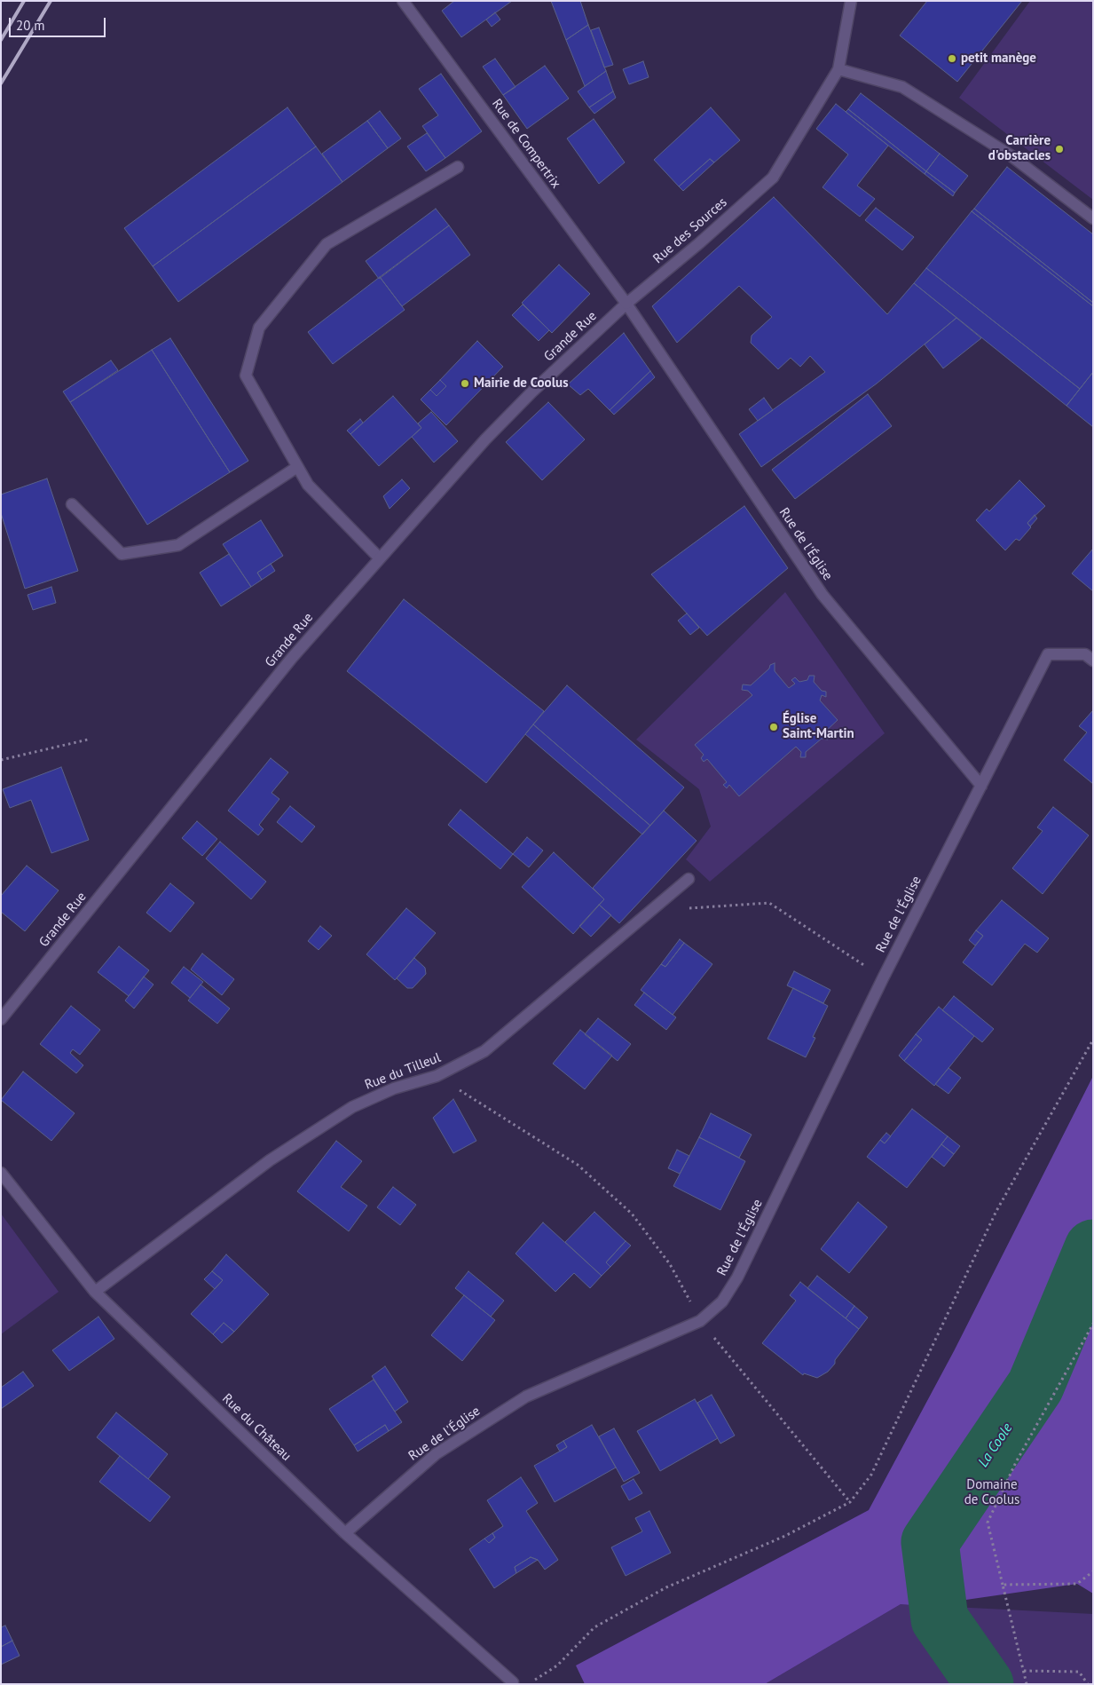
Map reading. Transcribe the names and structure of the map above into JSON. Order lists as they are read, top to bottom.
{
  "streets": {
    "street": [
      "Rue de Compertrix",
      "Rue des Sources",
      "Grande Rue",
      "Rue de l'Église",
      "Rue du Tilleul",
      "Rue du Château"
    ]
  },
  "crossings": [
    ["Rue de Compertrix", "Rue des Sources"],
    ["Rue de Compertrix", "Grande Rue"],
    ["Rue de Compertrix", "Rue de l'Église"],
    ["Rue des Sources", "Grande Rue"],
    ["Rue des Sources", "Rue de l'Église"],
    ["Grande Rue", "Rue de l'Église"],
    ["Rue de l'Église", "Rue du Château"],
    ["Rue du Tilleul", "Rue du Château"]
  ],
  "water": ["La Coole"],
  "parks": ["Domaine de Coolus"],
  "places": [
    "petit manège",
    "Carrière d'obstacles",
    "Mairie de Coolus",
    "Église Saint-Martin"
  ],
  "scale_bar": "20 m"
}
